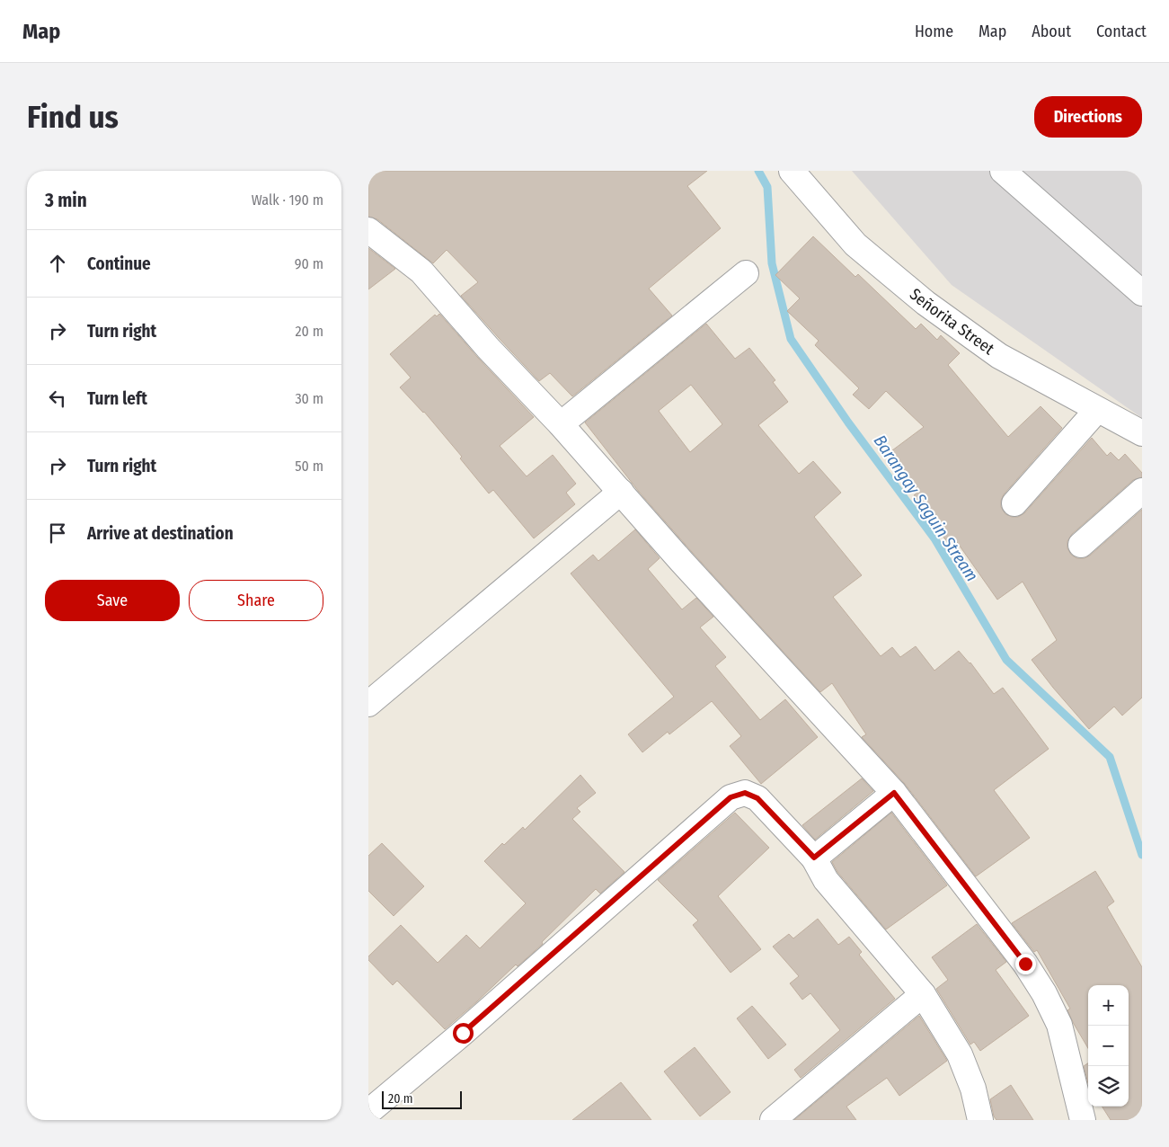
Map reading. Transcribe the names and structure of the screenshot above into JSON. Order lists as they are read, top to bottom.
{
  "streets": {
    "street": ["Señorita Street"]
  },
  "water": ["Barangay Saguin Stream"],
  "scale_bar": "20 m",
  "page": {
    "header": "Map",
    "nav": [
      "Home",
      "Map",
      "About",
      "Contact"
    ],
    "buttons": [
      "Directions",
      ["Save", "Share"]
    ],
    "title": "Find us",
    "heading": ["3 min", "Walk · 190 m"],
    "list": [
      ["Continue", "90 m"],
      ["Turn right", "20 m"],
      ["Turn left", "30 m"],
      ["Turn right", "50 m"],
      "Arrive at destination"
    ],
    "map_buttons": ["+", "−"],
    "scale": "20 m"
  }
}
